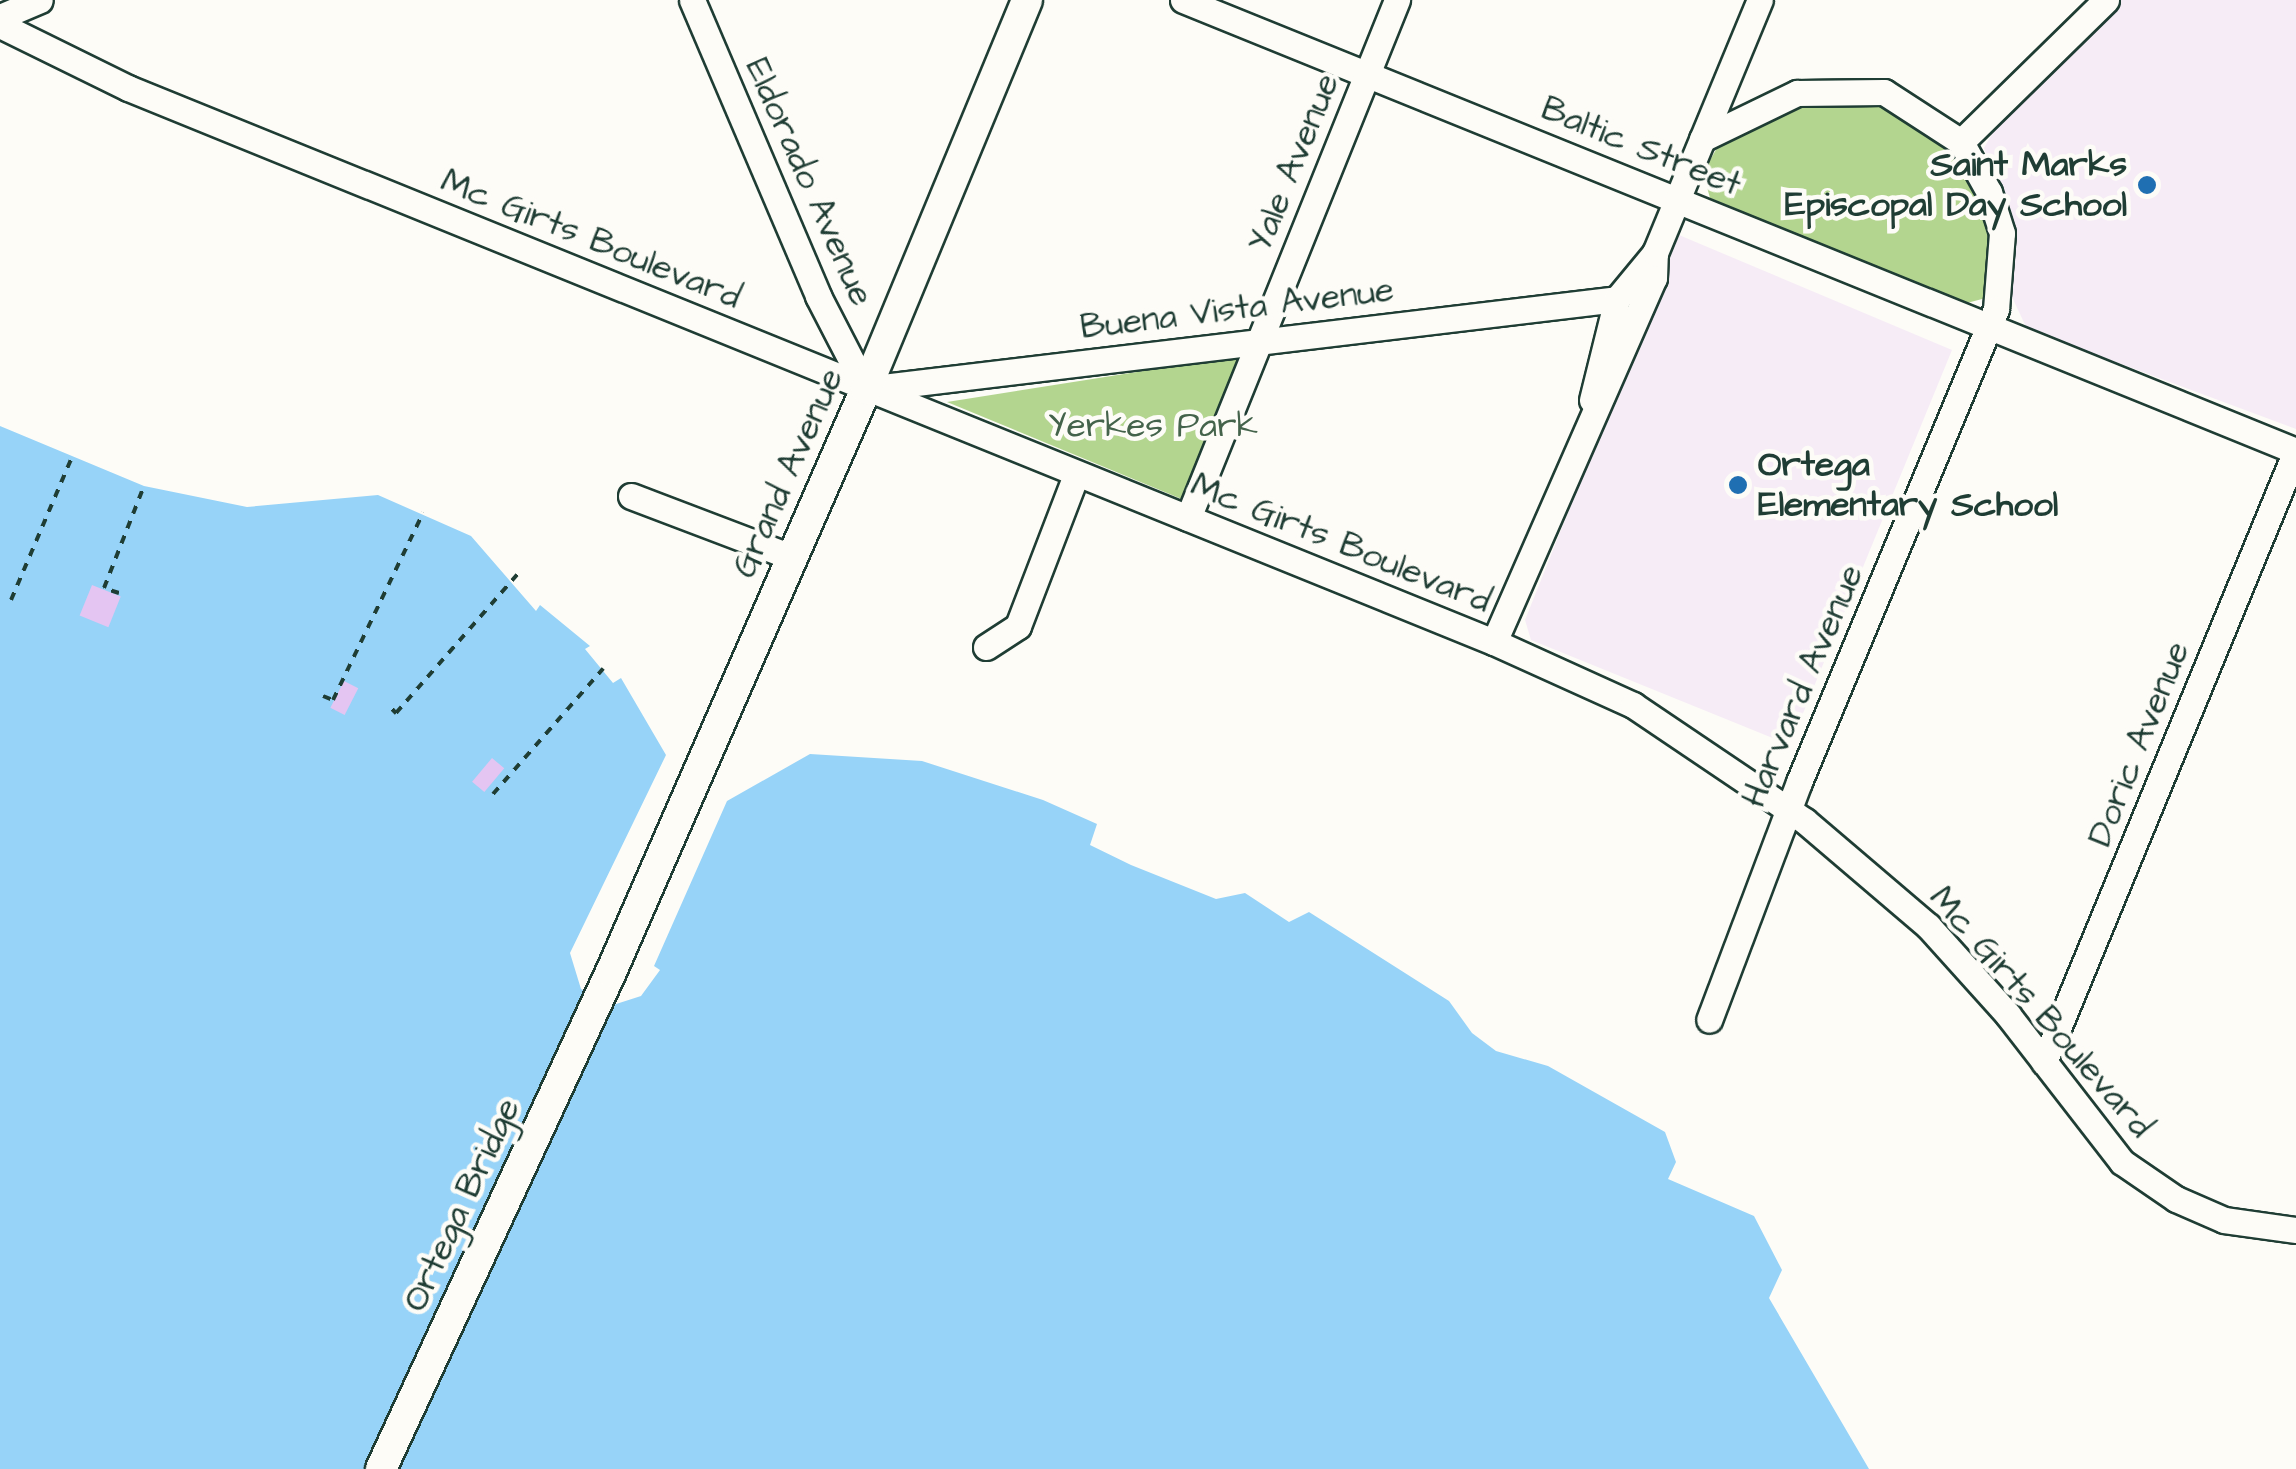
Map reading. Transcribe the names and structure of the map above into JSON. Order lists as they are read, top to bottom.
{
  "streets": {
    "main road": ["Grand Avenue", "Ortega Bridge"],
    "street": [
      "Baltic Street",
      "Yale Avenue",
      "Eldorado Avenue",
      "Mc Girts Boulevard",
      "Buena Vista Avenue",
      "Harvard Avenue",
      "Doric Avenue"
    ]
  },
  "crossings": [
    ["Baltic Street", "Yale Avenue"],
    ["Baltic Street", "Harvard Avenue"],
    ["Baltic Street", "Doric Avenue"],
    ["Yale Avenue", "Mc Girts Boulevard"],
    ["Yale Avenue", "Buena Vista Avenue"],
    ["Eldorado Avenue", "Mc Girts Boulevard"],
    ["Eldorado Avenue", "Buena Vista Avenue"],
    ["Eldorado Avenue", "Grand Avenue"],
    ["Mc Girts Boulevard", "Buena Vista Avenue"],
    ["Mc Girts Boulevard", "Grand Avenue"],
    ["Mc Girts Boulevard", "Harvard Avenue"],
    ["Mc Girts Boulevard", "Doric Avenue"],
    ["Buena Vista Avenue", "Grand Avenue"],
    ["Grand Avenue", "Ortega Bridge"]
  ],
  "parks": ["Yerkes Park"],
  "places": ["Saint Marks Episcopal Day School", "Ortega Elementary School"]
}
